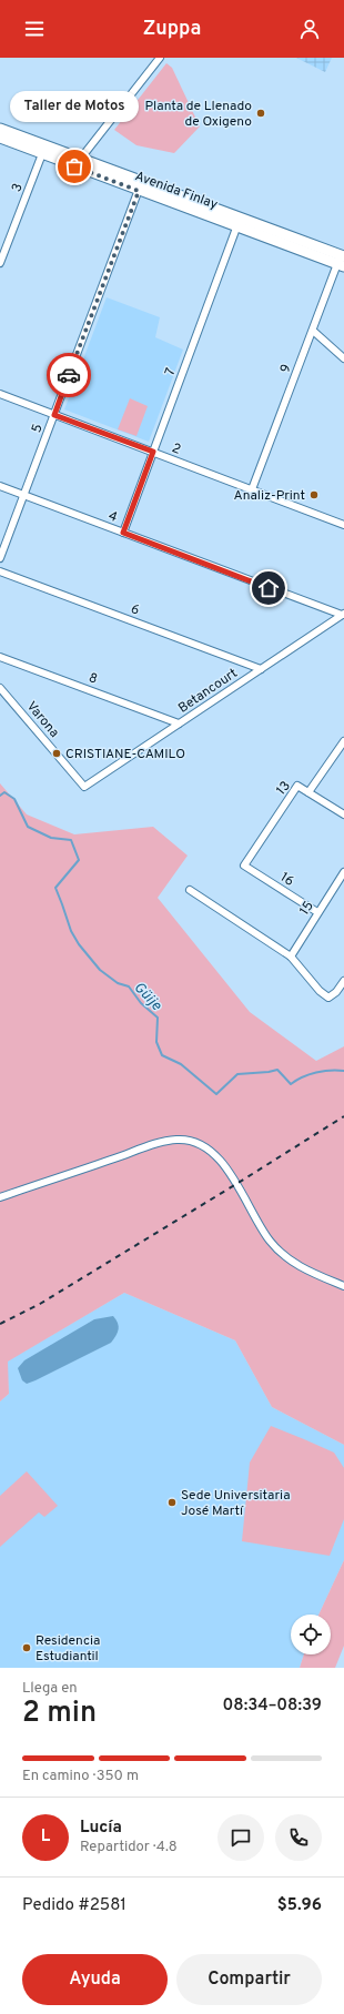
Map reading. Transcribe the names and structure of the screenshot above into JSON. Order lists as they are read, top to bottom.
{
  "streets": {
    "main road": ["Avenida Finlay"],
    "street": [
      "3",
      "9",
      "7",
      "5",
      "2",
      "4",
      "6",
      "8",
      "Betancourt",
      "Varona",
      "13",
      "16",
      "15"
    ]
  },
  "crossings": [
    ["3", "Avenida Finlay"],
    ["Avenida Finlay", "9"],
    ["Avenida Finlay", "7"],
    ["Avenida Finlay", "5"],
    ["9", "2"],
    ["7", "2"],
    ["7", "4"],
    ["5", "2"],
    ["5", "4"],
    ["4", "Betancourt"],
    ["6", "Betancourt"],
    ["8", "Betancourt"],
    ["Betancourt", "Varona"],
    ["13", "16"],
    ["16", "15"]
  ],
  "water": ["Güije"],
  "places": [
    "Planta de Llenado de Oxigeno",
    "Taller de Motos",
    "Analiz-Print",
    "CRISTIANE-CAMILO",
    "Sede Universitaria José Martí",
    "Residencia Estudiantil"
  ],
  "page": {
    "header": "Zuppa",
    "bubble": "Taller de Motos",
    "heading": ["2 min", "Llega en", "08:34–08:39"],
    "panel": [
      "Lucía",
      "Repartidor · 4.8",
      "Pedido #2581",
      "$5.96"
    ],
    "bar": "En camino · 350 m",
    "round": "L",
    "buttons": ["Ayuda", "Compartir"]
  }
}
